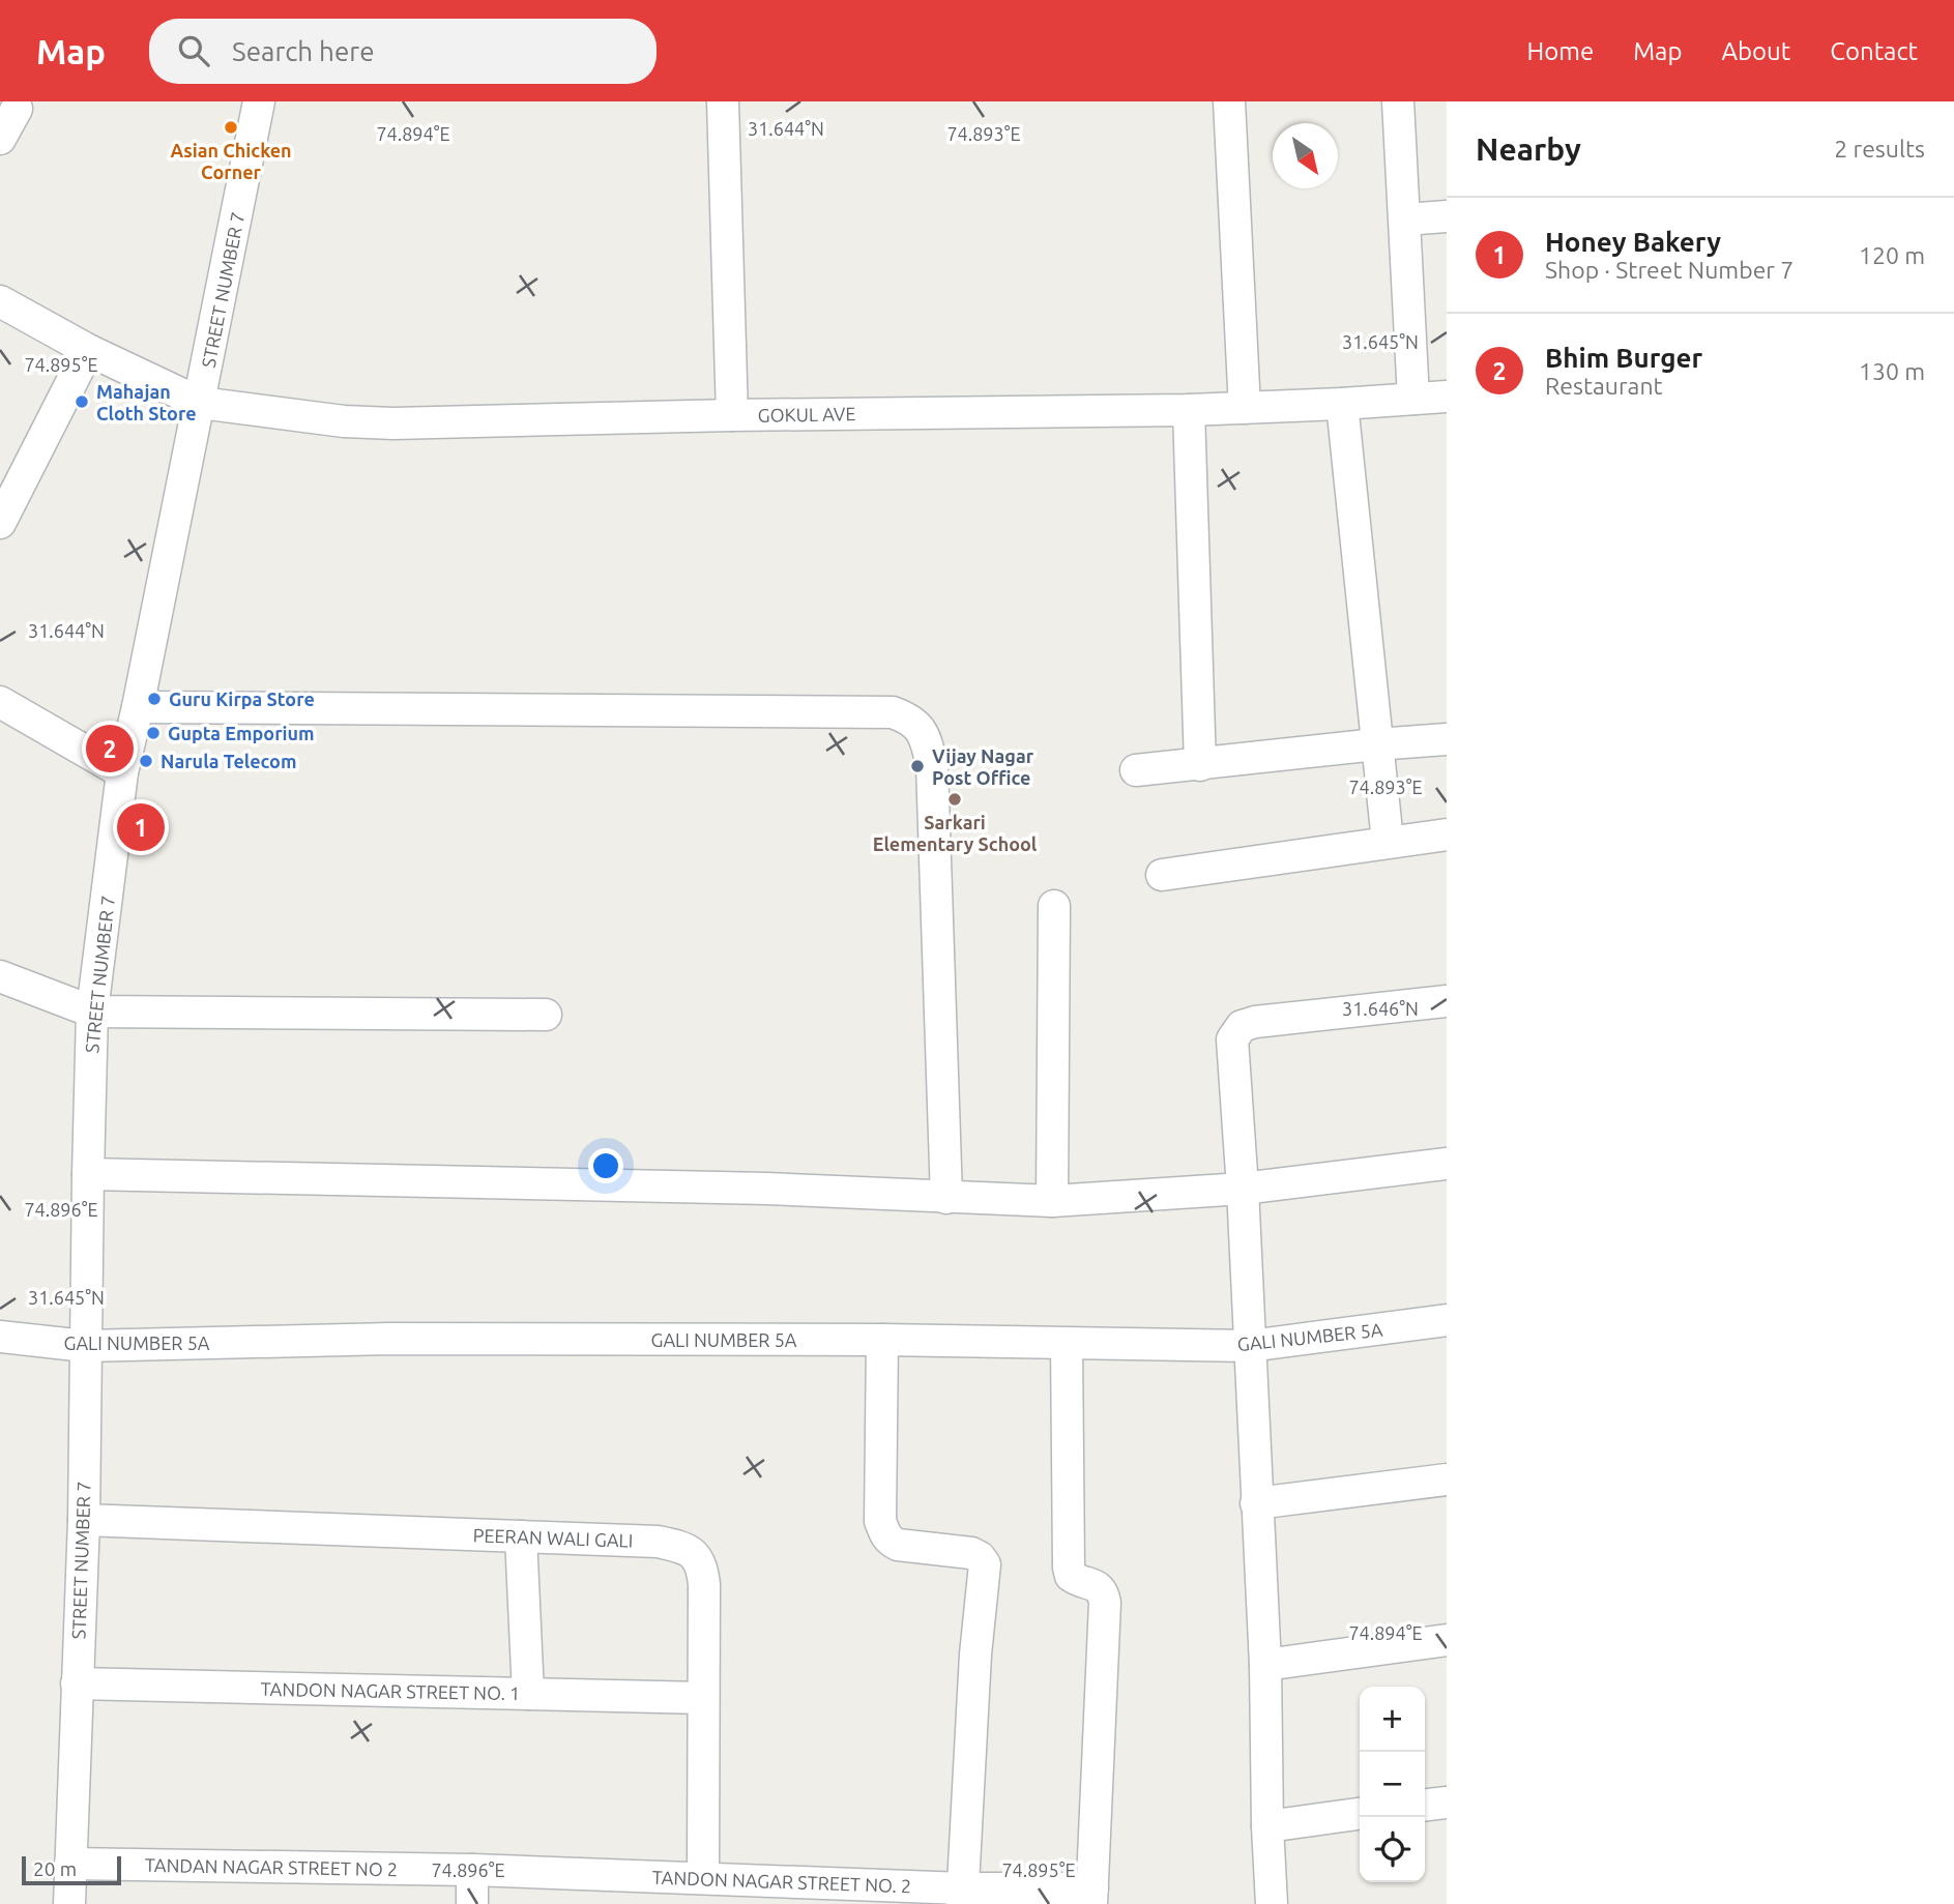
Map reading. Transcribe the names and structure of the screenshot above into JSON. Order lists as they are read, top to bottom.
{
  "streets": {
    "street": [
      "STREET NUMBER 7",
      "GOKUL AVE",
      "GALI NUMBER 5A",
      "PEERAN WALI GALI",
      "TANDON NAGAR STREET NO. 1",
      "TANDAN NAGAR STREET NO 2",
      "TANDON NAGAR STREET NO. 2"
    ]
  },
  "crossings": [
    ["STREET NUMBER 7", "GOKUL AVE"],
    ["STREET NUMBER 7", "GALI NUMBER 5A"],
    ["STREET NUMBER 7", "PEERAN WALI GALI"],
    ["STREET NUMBER 7", "TANDON NAGAR STREET NO. 1"],
    ["STREET NUMBER 7", "TANDAN NAGAR STREET NO 2"],
    ["PEERAN WALI GALI", "TANDON NAGAR STREET NO. 1"],
    ["PEERAN WALI GALI", "TANDON NAGAR STREET NO. 2"],
    ["TANDAN NAGAR STREET NO 2", "TANDON NAGAR STREET NO. 2"]
  ],
  "places": [
    "Asian Chicken Corner",
    "Mahajan Cloth Store",
    "Guru Kirpa Store",
    "Gupta Emporium",
    "Narula Telecom",
    "Vijay Nagar Post Office",
    "Sarkari Elementary School"
  ],
  "scale_bar": "20 m",
  "north": "bottom right",
  "page": {
    "header": "Map",
    "search": "Search here",
    "nav": [
      "Home",
      "Map",
      "About",
      "Contact"
    ],
    "heading": ["Nearby", "2 results"],
    "list": [
      {
        "mark": "1",
        "name": "Honey Bakery",
        "note": "Shop · Street Number 7",
        "value": "120 m"
      },
      {
        "mark": "2",
        "name": "Bhim Burger",
        "note": "Restaurant",
        "value": "130 m"
      }
    ],
    "pins": ["2", "1"],
    "map_buttons": ["+", "−"],
    "scale": "20 m"
  },
  "coordinates": [
    "31.644°N",
    "74.893°E",
    "74.894°E",
    "31.645°N",
    "74.895°E",
    "31.646°N",
    "74.896°E"
  ]
}
